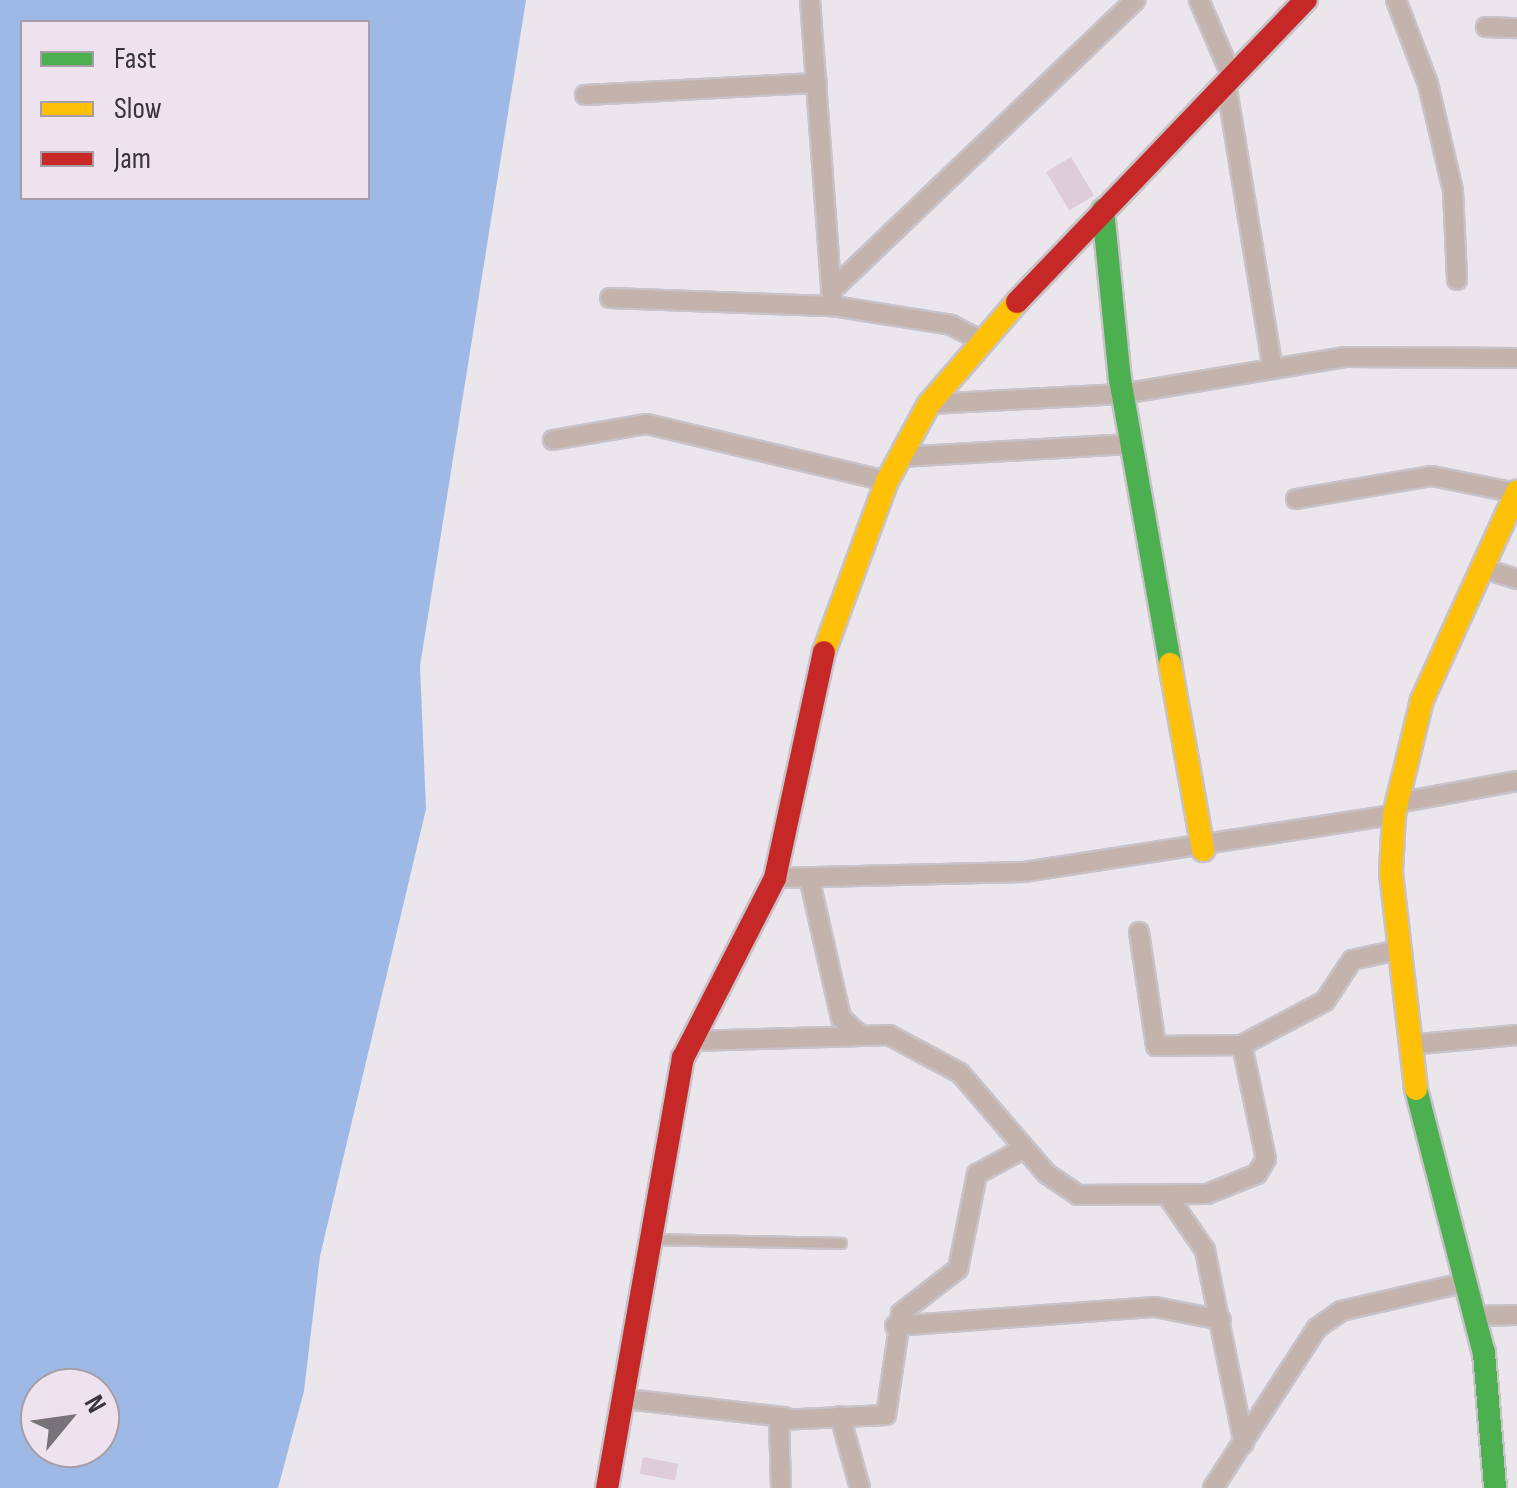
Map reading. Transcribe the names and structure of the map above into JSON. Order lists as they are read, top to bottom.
{
  "legend": ["Fast", "Slow", "Jam"],
  "north": "top right"
}
